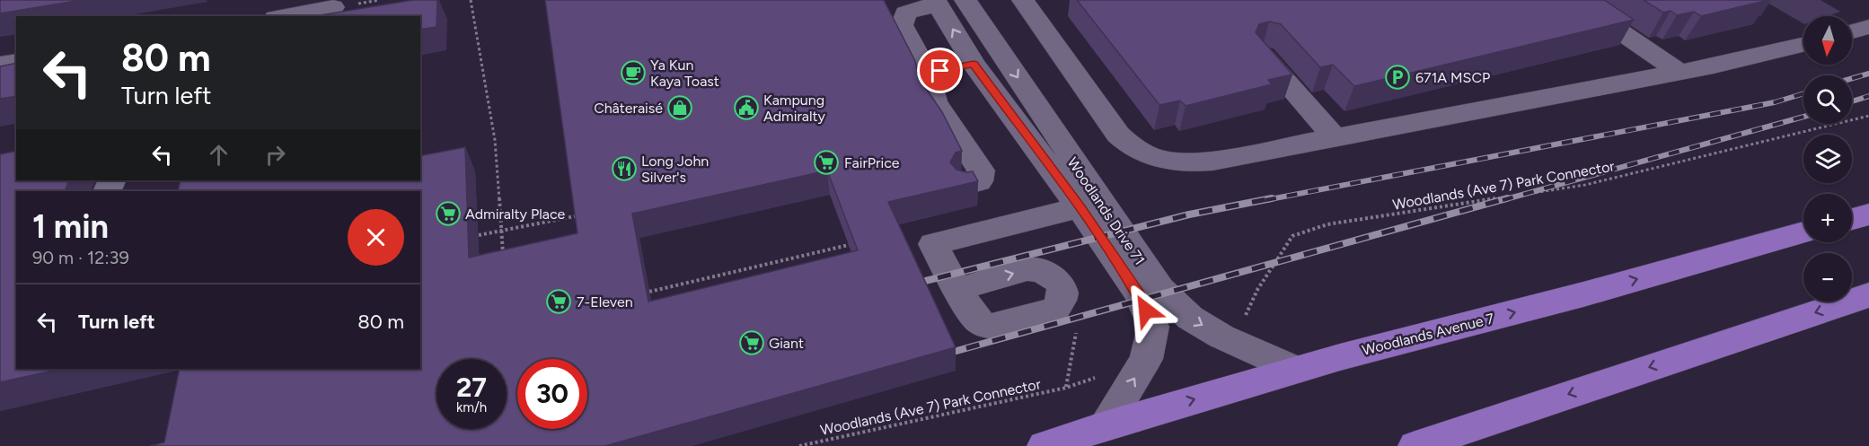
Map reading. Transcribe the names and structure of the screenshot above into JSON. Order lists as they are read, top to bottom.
{
  "streets": {
    "main road": ["Woodlands Avenue 7"],
    "street": ["Woodlands Drive 71"],
    "path": ["Woodlands (Ave 7) Park Connector"]
  },
  "crossings": [
    ["Woodlands Drive 71", "Woodlands Avenue 7"]
  ],
  "places": {
    "cafe": ["Ya Kun Kaya Toast"],
    "parking": ["671A MSCP"],
    "shop": ["Châteraisé"],
    "public building": ["Kampung Admiralty"],
    "supermarket": [
      "FairPrice",
      "Admiralty Place",
      "7-Eleven",
      "Giant"
    ],
    "restaurant": ["Long John Silver's"]
  },
  "north": "bottom",
  "page": {
    "map_buttons": ["+", "−"],
    "turn": ["80 m", "Turn left"],
    "heading": ["1 min", "90 m · 12:39"],
    "list": [
      {
        "name": "Turn left",
        "value": "80 m"
      }
    ],
    "speed": "27 km/h",
    "limit": "30"
  }
}
